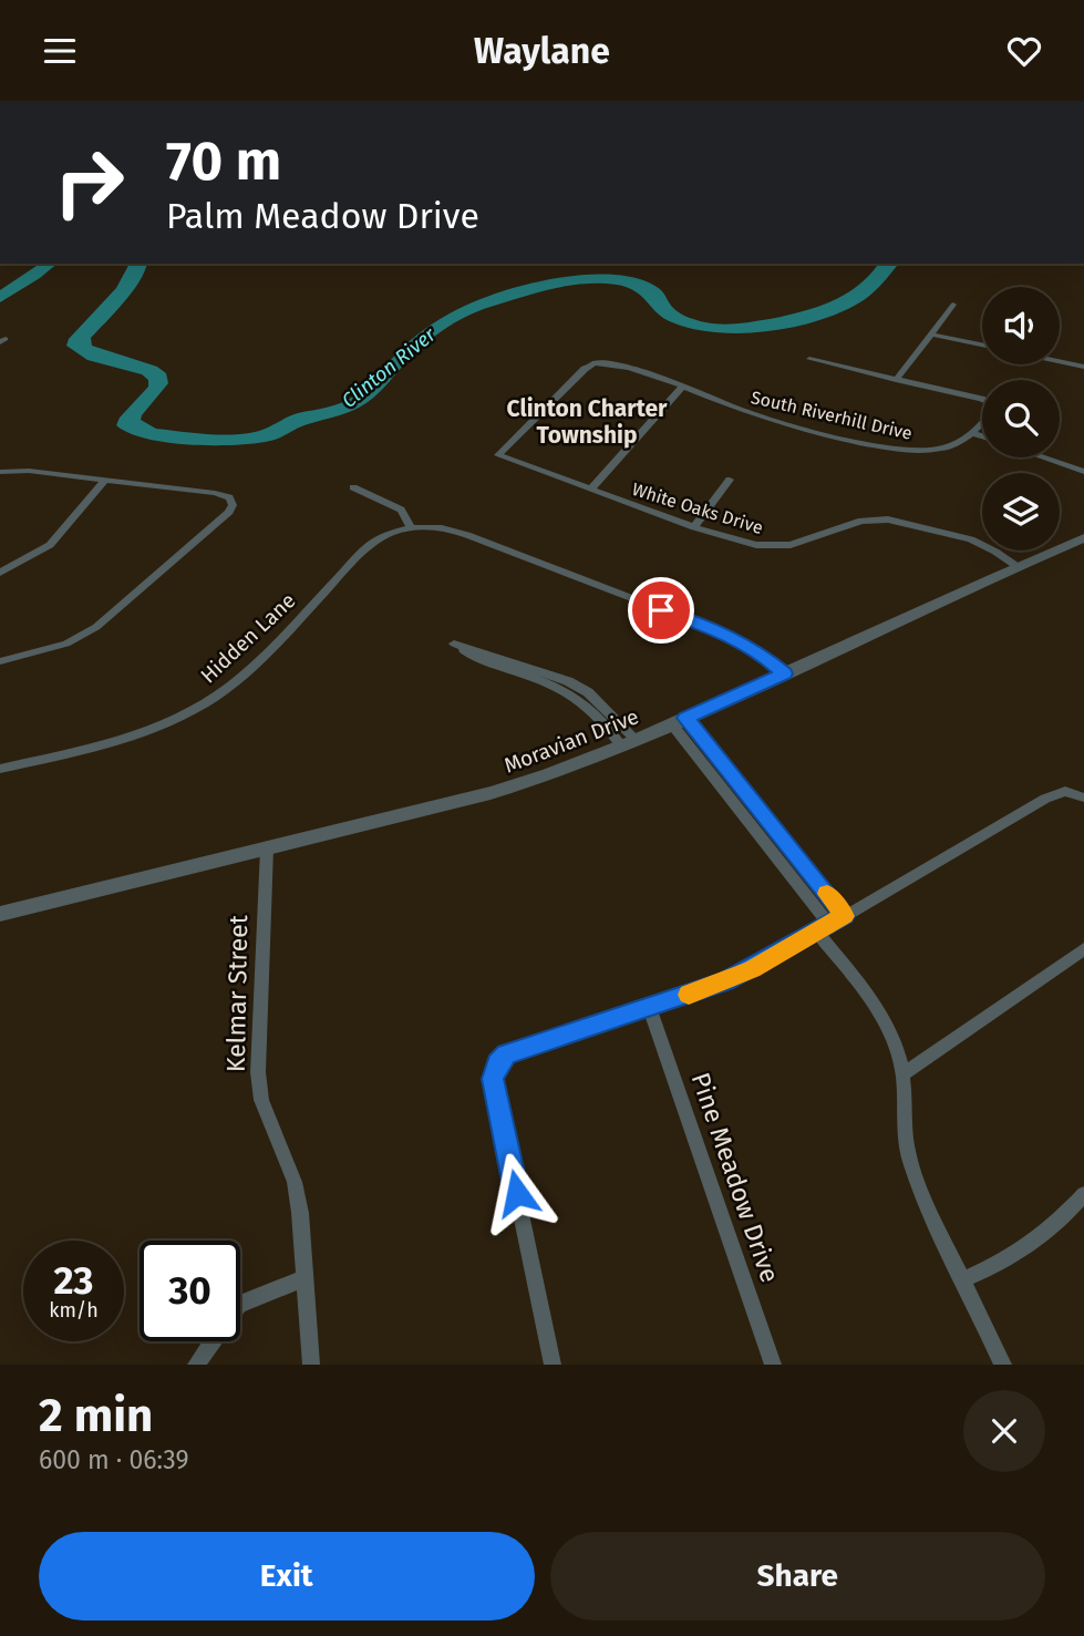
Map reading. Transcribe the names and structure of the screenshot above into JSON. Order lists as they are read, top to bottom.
{
  "streets": {
    "street": [
      "South Riverhill Drive",
      "White Oaks Drive",
      "Hidden Lane",
      "Moravian Drive",
      "Kelmar Street",
      "Pine Meadow Drive"
    ]
  },
  "crossings": [
    ["South Riverhill Drive", "White Oaks Drive"],
    ["White Oaks Drive", "Moravian Drive"],
    ["Moravian Drive", "Kelmar Street"]
  ],
  "districts": ["Clinton Charter Township"],
  "water": ["Clinton River"],
  "page": {
    "header": "Waylane",
    "turn": ["70 m", "Palm Meadow Drive"],
    "speed": "23 km/h",
    "limit": "30",
    "heading": ["2 min", "600 m · 06:39"],
    "buttons": ["Exit", "Share"]
  }
}
